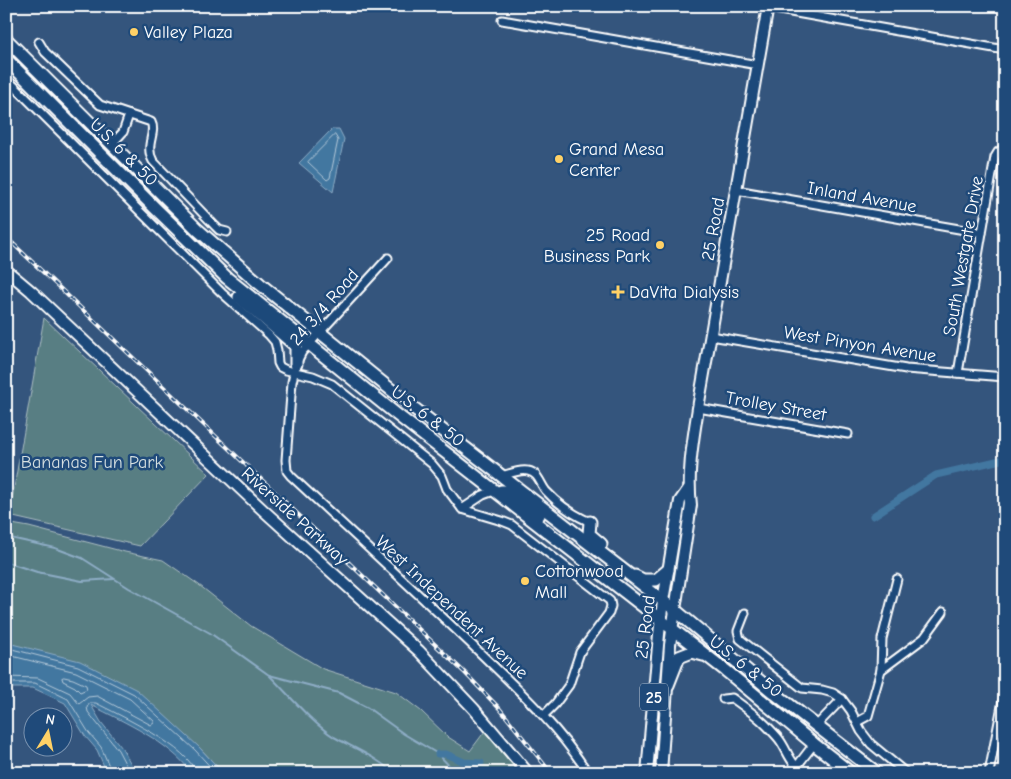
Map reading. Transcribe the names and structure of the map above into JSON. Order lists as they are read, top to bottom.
{
  "streets": {
    "highway": ["U.S. 6 & 50"],
    "main road": ["25 Road", "Riverside Parkway", "25"],
    "street": [
      "Inland Avenue",
      "South Westgate Drive",
      "24 3/4 Road",
      "West Pinyon Avenue",
      "Trolley Street",
      "West Independent Avenue"
    ]
  },
  "crossings": [
    ["U.S. 6 & 50", "25 Road"],
    ["U.S. 6 & 50", "24 3/4 Road"],
    ["Inland Avenue", "25 Road"],
    ["Inland Avenue", "South Westgate Drive"],
    ["25 Road", "West Pinyon Avenue"],
    ["25 Road", "Trolley Street"],
    ["South Westgate Drive", "West Pinyon Avenue"],
    ["24 3/4 Road", "West Independent Avenue"]
  ],
  "parks": ["Bananas Fun Park"],
  "places": {
    "other": [
      "Valley Plaza",
      "Grand Mesa Center",
      "25 Road Business Park",
      "Cottonwood Mall"
    ],
    "health": ["DaVita Dialysis"]
  },
  "north": "top"
}
